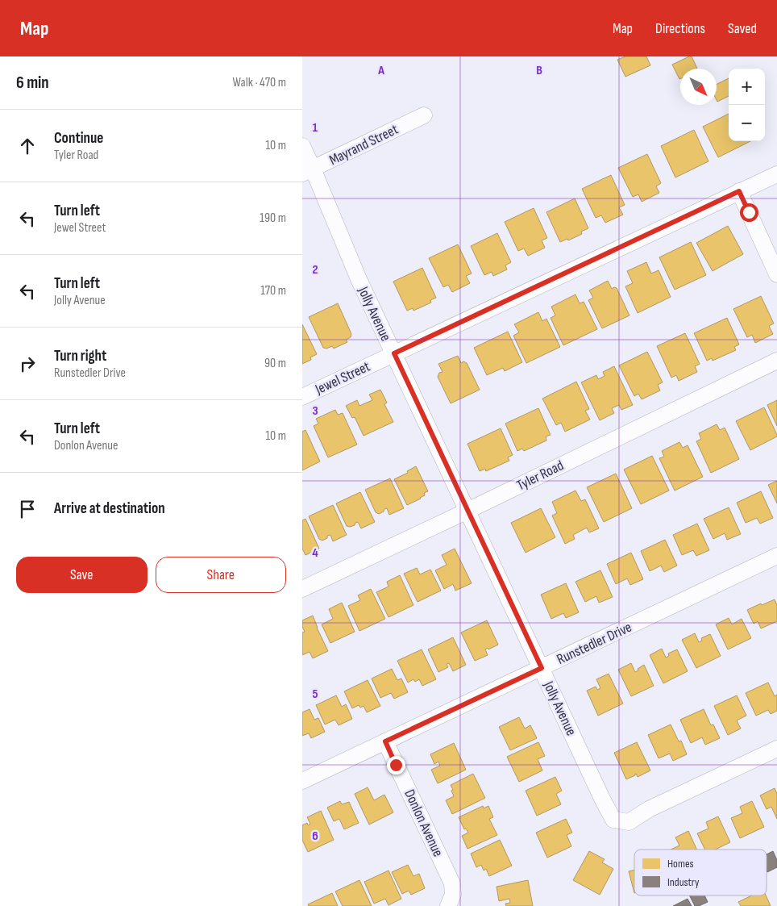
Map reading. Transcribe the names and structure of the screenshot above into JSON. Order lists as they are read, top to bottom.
{
  "streets": {
    "street": [
      "Mayrand Street",
      "Jolly Avenue",
      "Jewel Street",
      "Tyler Road",
      "Runstedler Drive",
      "Donlon Avenue"
    ]
  },
  "crossings": [
    ["Mayrand Street", "Jolly Avenue"],
    ["Jolly Avenue", "Jewel Street"],
    ["Jolly Avenue", "Tyler Road"],
    ["Jolly Avenue", "Runstedler Drive"],
    ["Runstedler Drive", "Donlon Avenue"]
  ],
  "legend": ["Homes", "Industry"],
  "north": "bottom right",
  "page": {
    "header": "Map",
    "nav": ["Map", "Directions", "Saved"],
    "heading": ["6 min", "Walk · 470 m"],
    "map_buttons": ["+", "−"],
    "list": [
      ["Continue", "Tyler Road", "10 m"],
      ["Turn left", "Jewel Street", "190 m"],
      ["Turn left", "Jolly Avenue", "170 m"],
      ["Turn right", "Runstedler Drive", "90 m"],
      ["Turn left", "Donlon Avenue", "10 m"],
      "Arrive at destination"
    ],
    "buttons": ["Save", "Share"]
  },
  "grid": {
    "columns": ["A", "B"],
    "rows": [
      "1",
      "2",
      "3",
      "4",
      "5",
      "6"
    ]
  }
}
